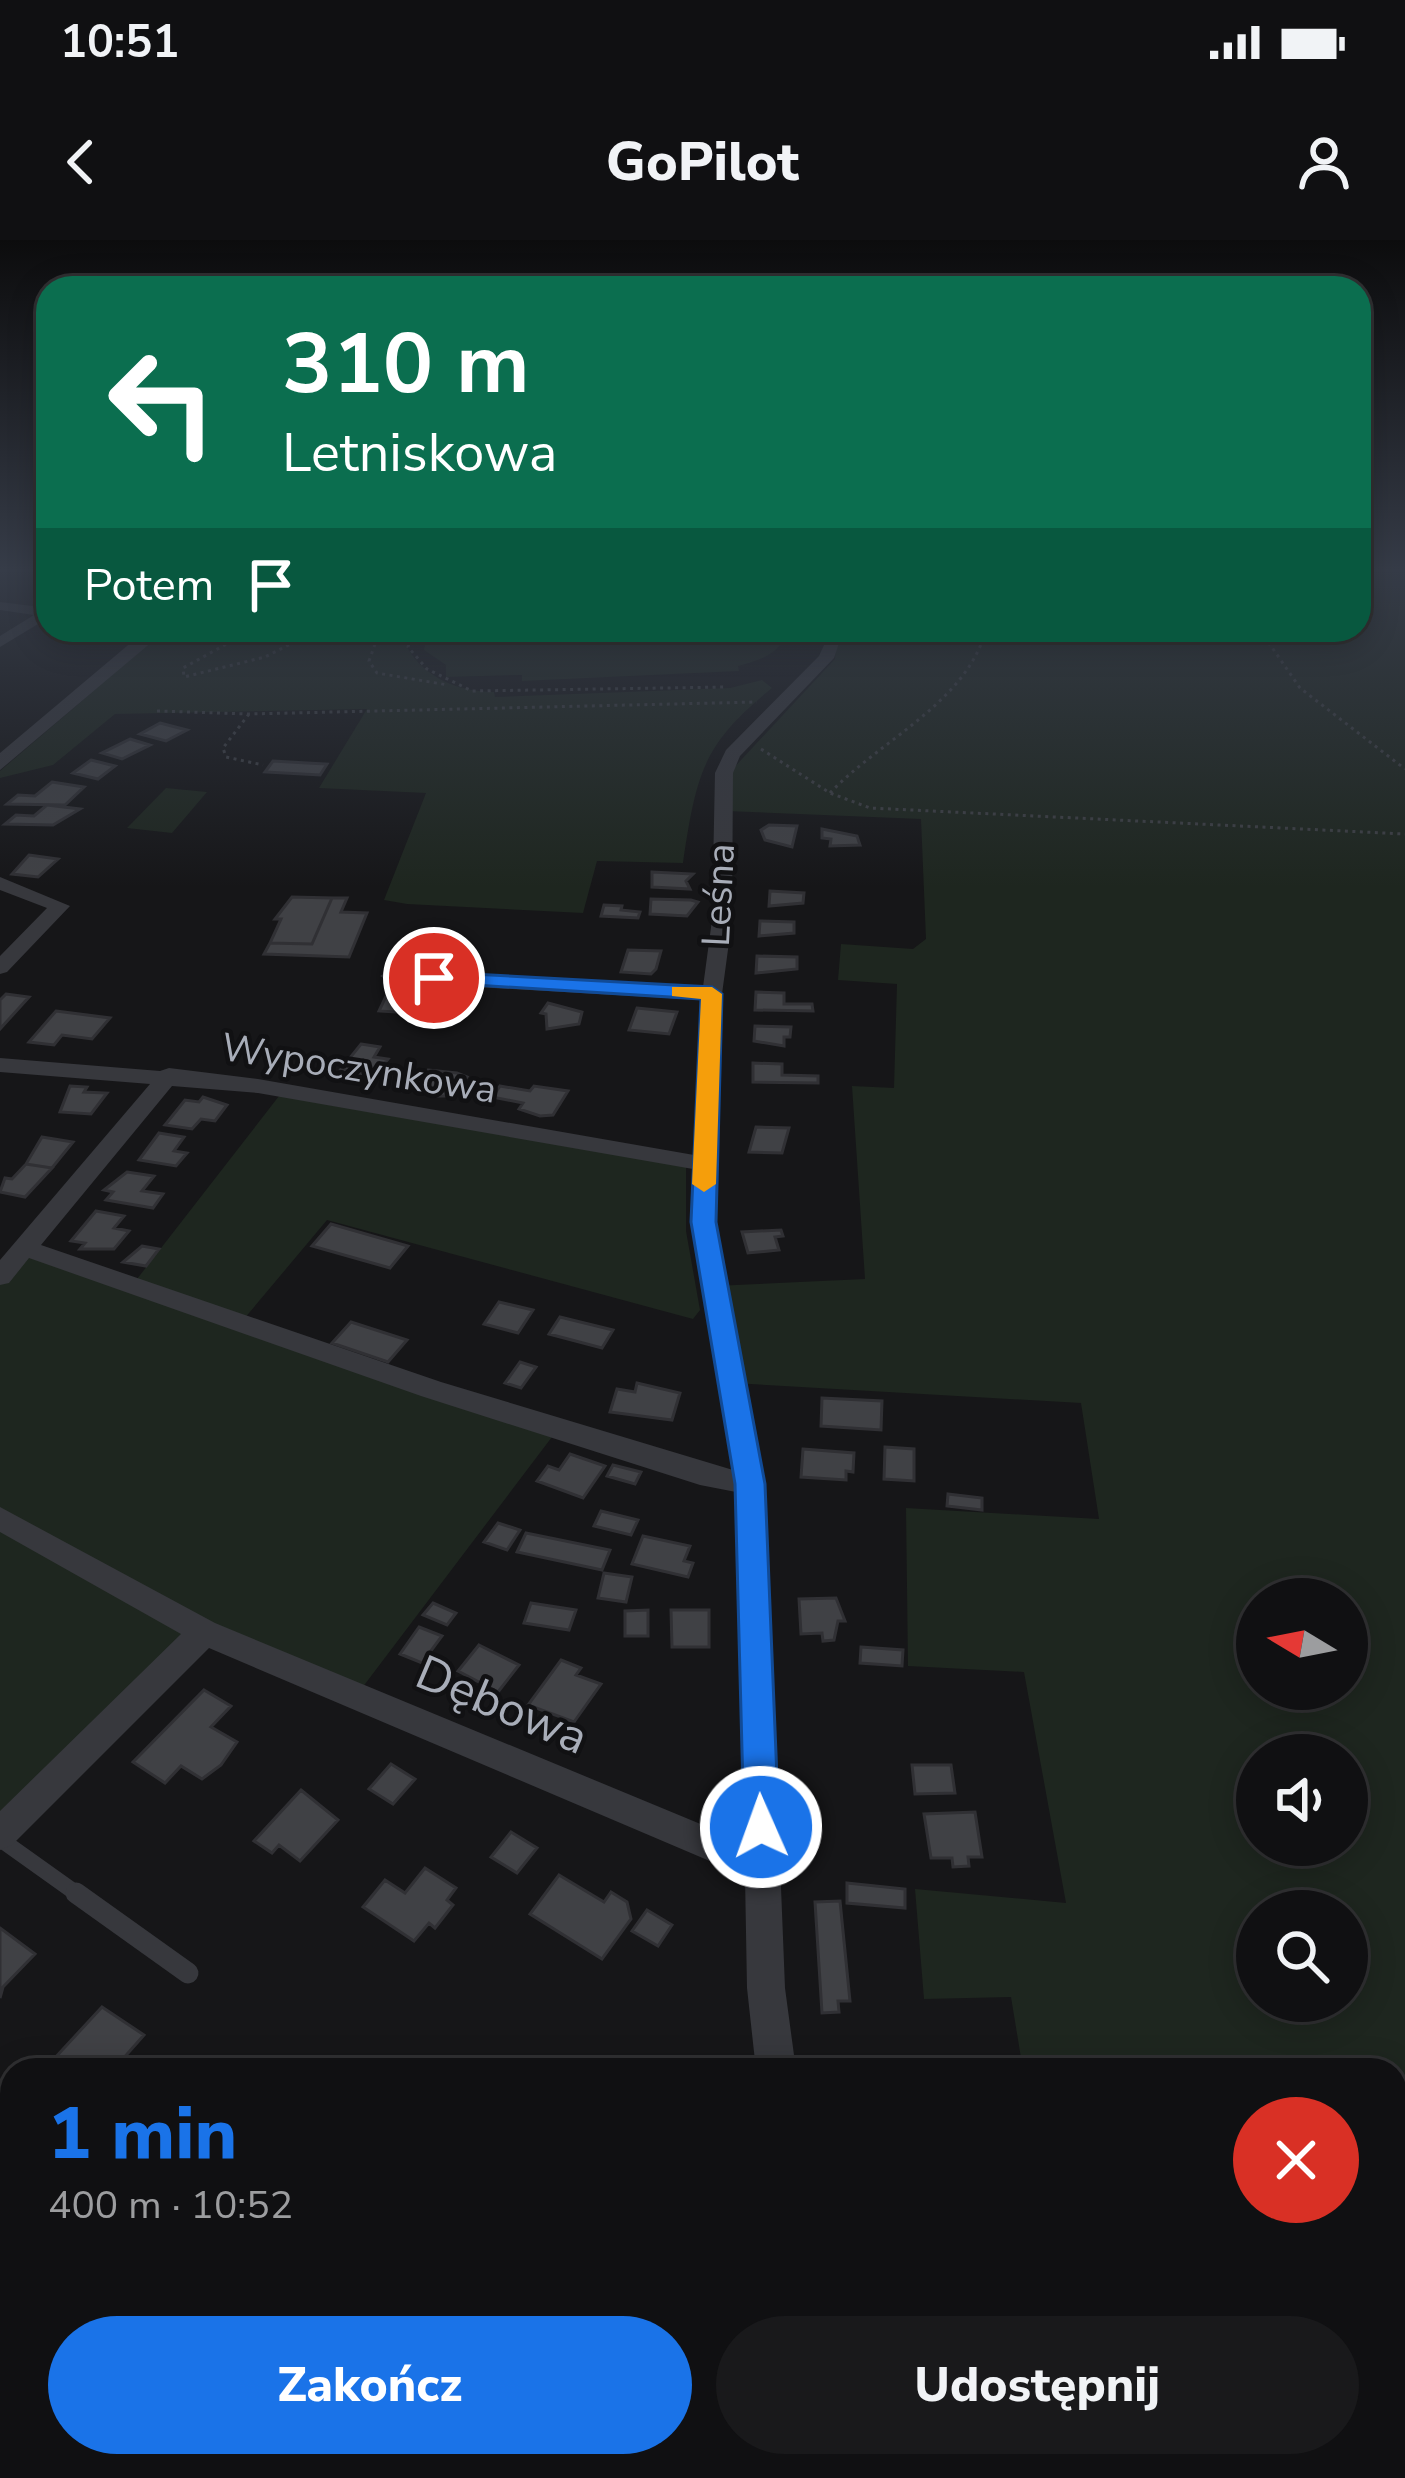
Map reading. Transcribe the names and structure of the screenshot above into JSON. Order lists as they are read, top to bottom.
{
  "streets": {
    "street": ["Leśna", "Wypoczynkowa", "Dębowa"]
  },
  "crossings": [
    ["Leśna", "Wypoczynkowa"],
    ["Leśna", "Dębowa"]
  ],
  "north": "left",
  "page": {
    "status": "10:51",
    "header": "GoPilot",
    "turn": ["310 m", "Letniskowa"],
    "then": "Potem",
    "heading": ["1 min", "400 m · 10:52"],
    "buttons": ["Zakończ", "Udostępnij"]
  }
}
